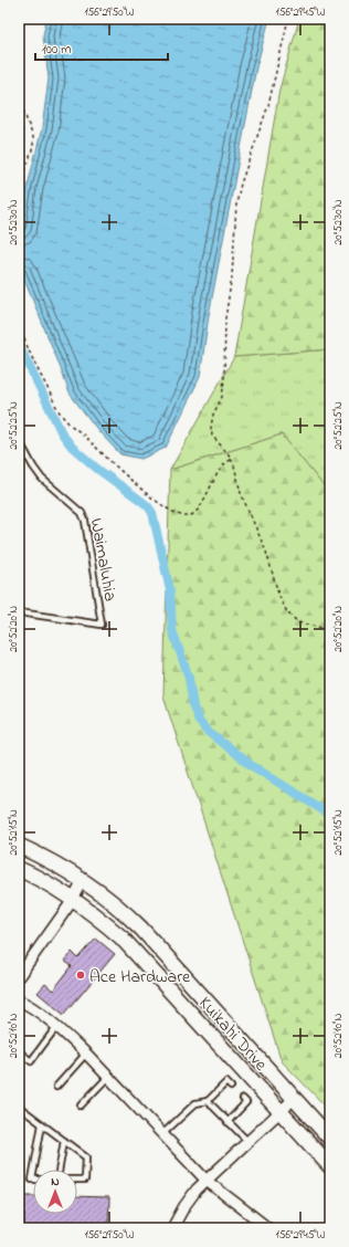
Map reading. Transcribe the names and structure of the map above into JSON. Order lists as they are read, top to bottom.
{
  "streets": {
    "main road": ["Kuikahi Drive"],
    "lane": ["Waimaluhia"]
  },
  "places": ["Ace Hardware"],
  "scale_bar": "100 m",
  "north": "top",
  "coordinates": [
    "156°29'50\"W",
    "156°29'45\"W",
    "20°52'30\"N",
    "20°52'25\"N",
    "20°52'20\"N",
    "20°52'15\"N",
    "20°52'10\"N"
  ]
}
